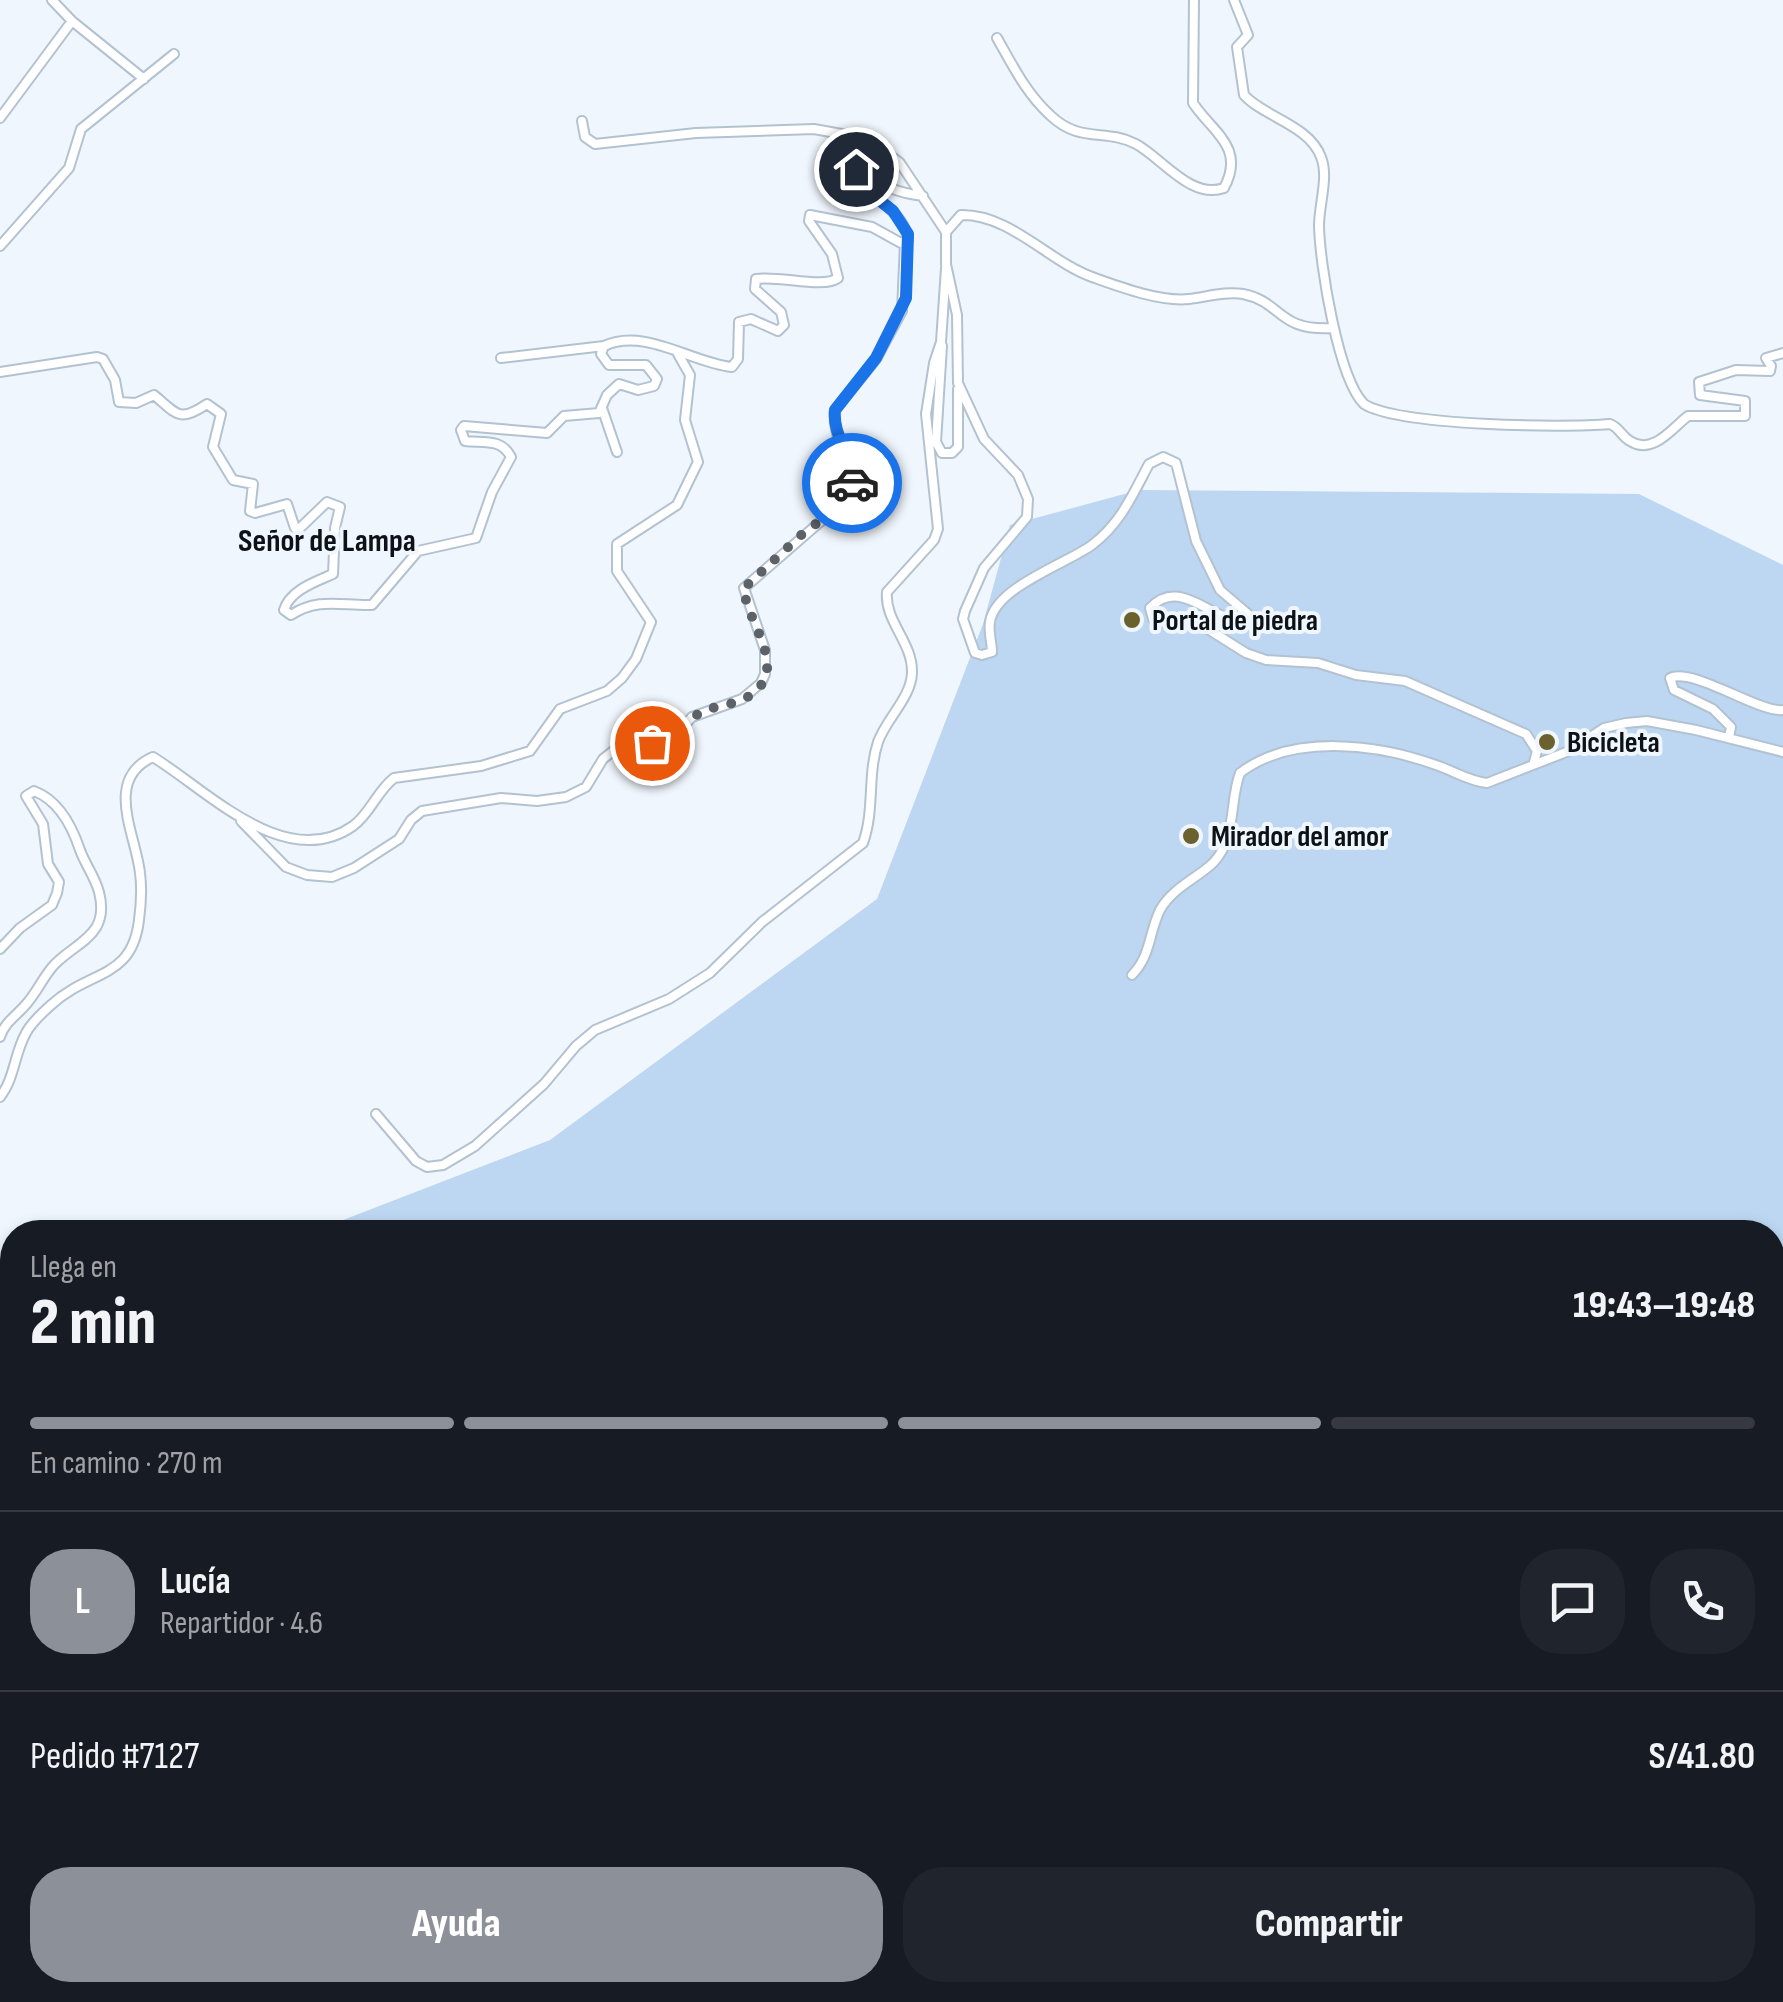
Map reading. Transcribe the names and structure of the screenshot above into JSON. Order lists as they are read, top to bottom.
{
  "districts": ["Señor de Lampa"],
  "places": ["Portal de piedra", "Bicicleta", "Mirador del amor"],
  "page": {
    "heading": ["2 min", "Llega en", "19:43–19:48"],
    "panel": [
      "Lucía",
      "Repartidor · 4.6",
      "Pedido #7127",
      "S/41.80"
    ],
    "bar": "En camino · 270 m",
    "round": "L",
    "buttons": ["Ayuda", "Compartir"]
  }
}
